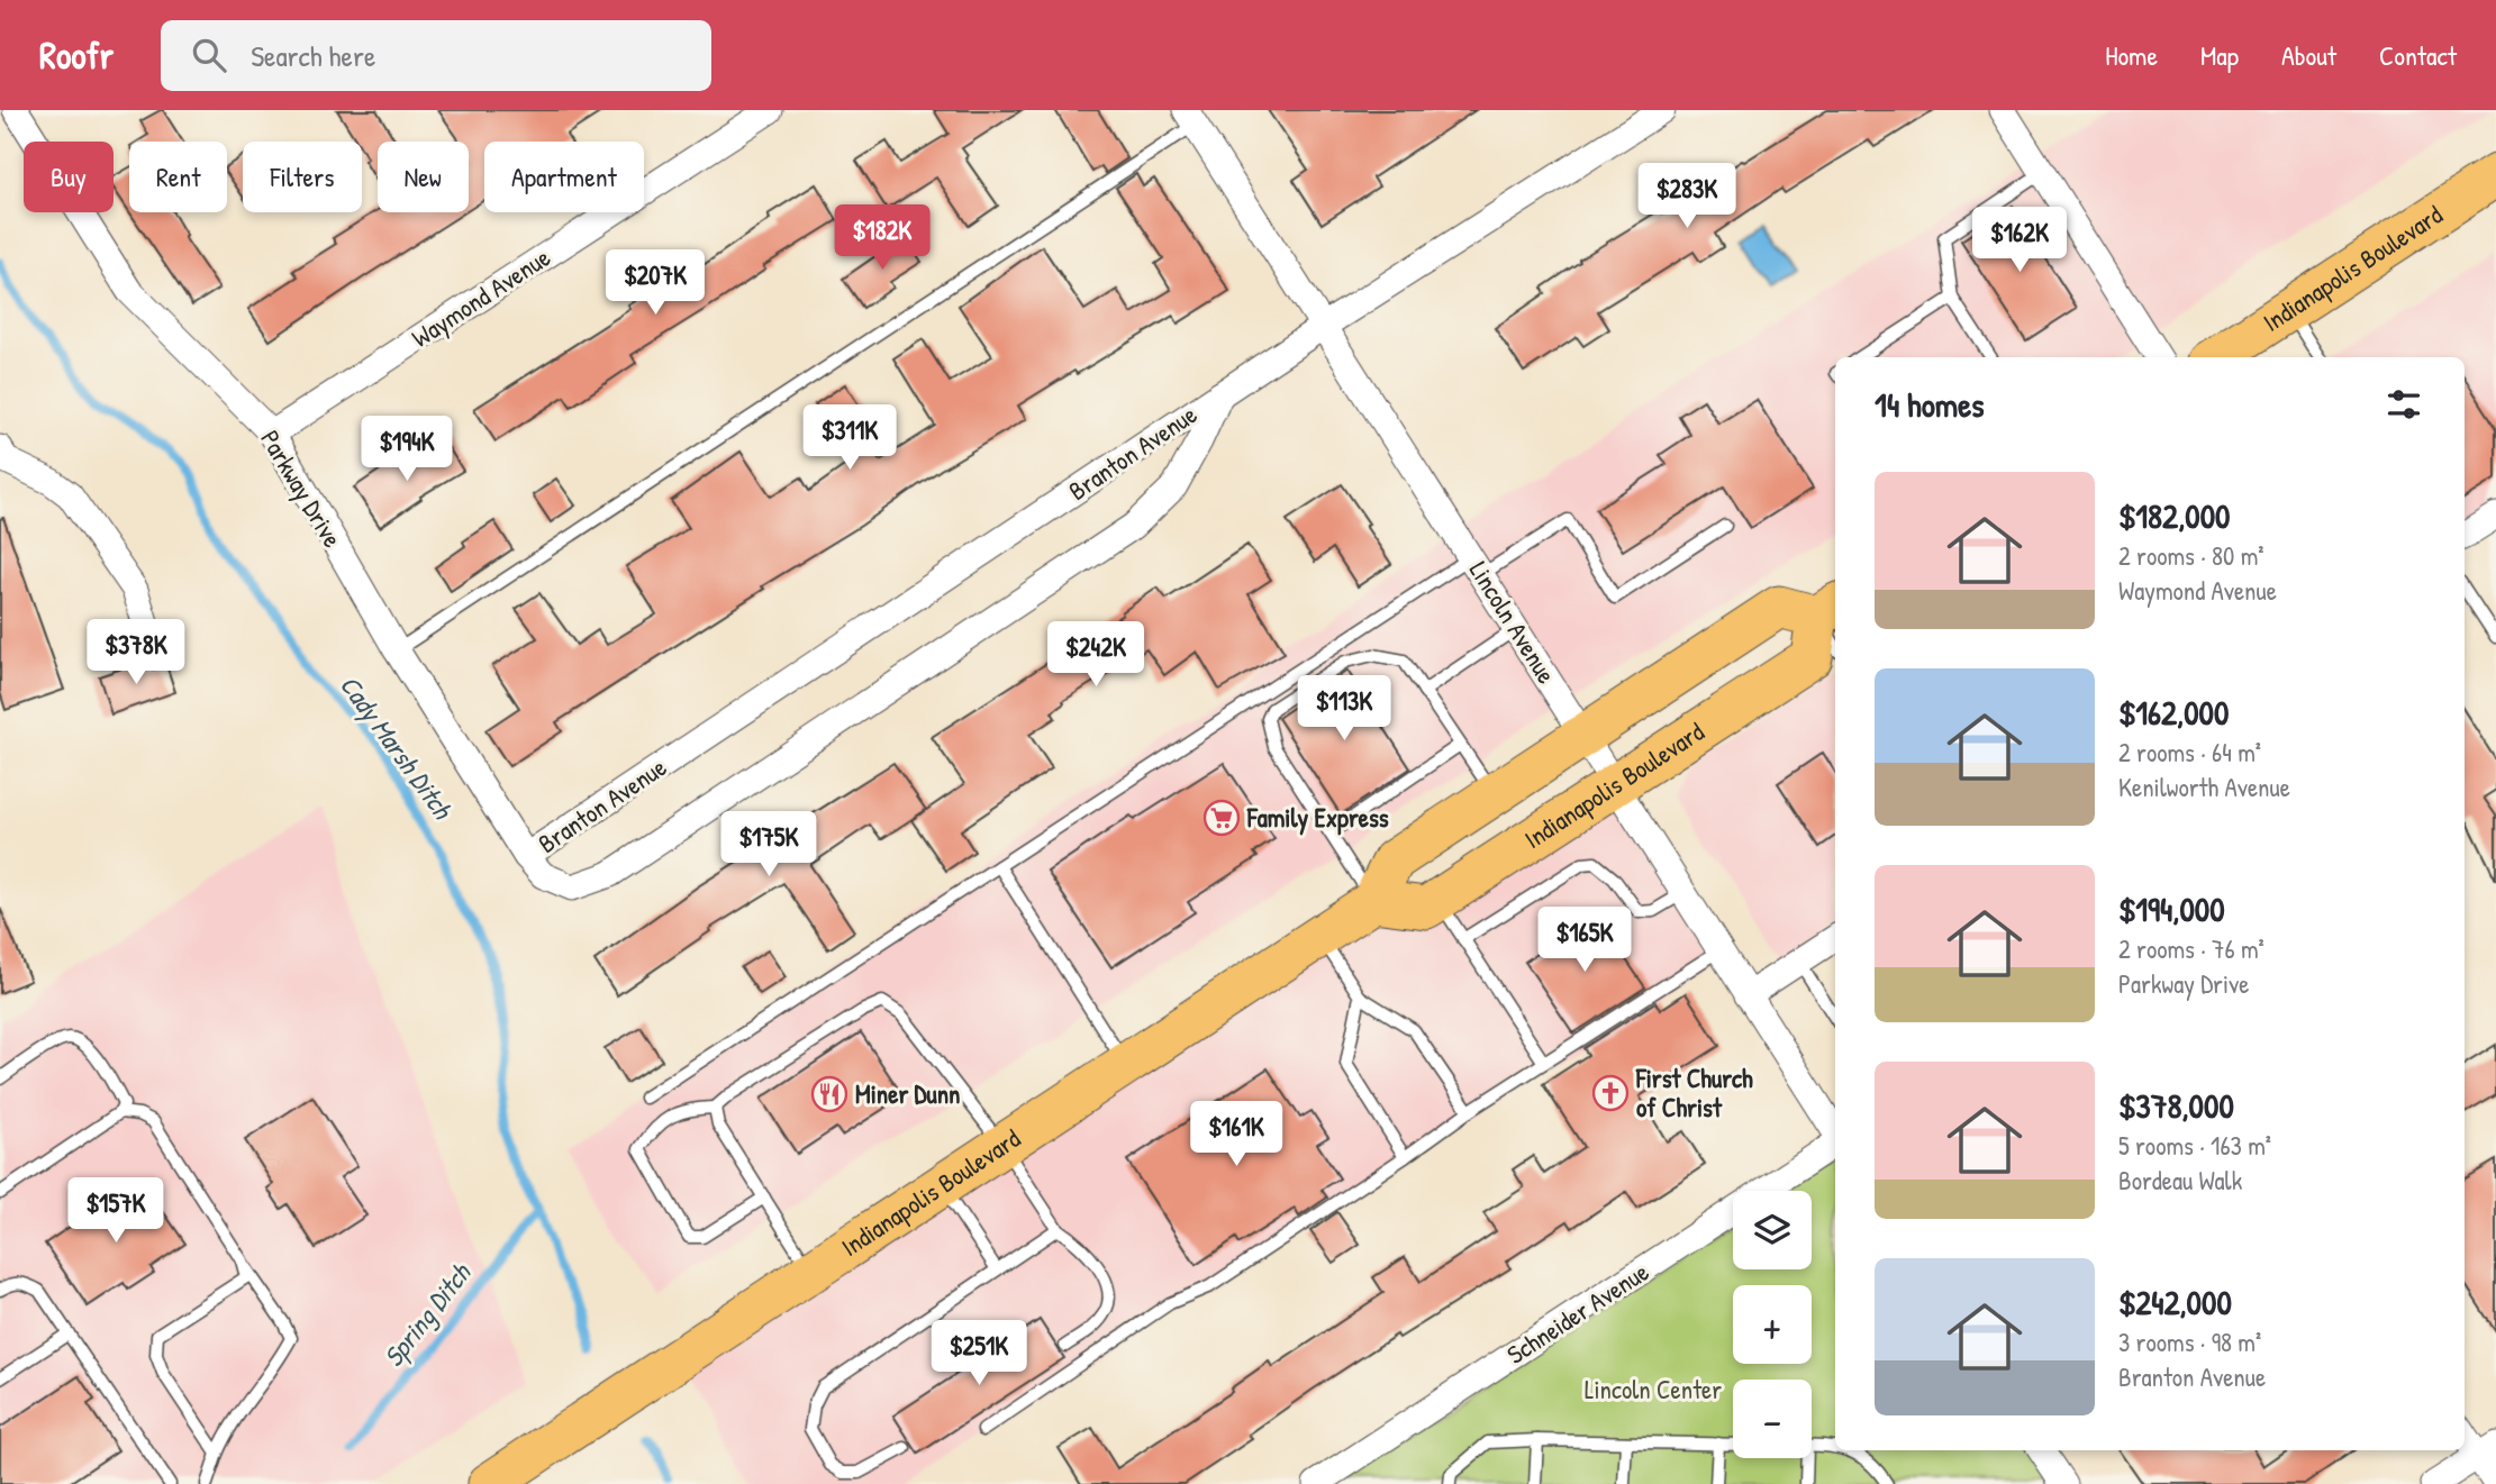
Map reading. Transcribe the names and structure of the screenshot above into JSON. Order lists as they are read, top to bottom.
{
  "streets": {
    "highway": ["Indianapolis Boulevard"],
    "street": [
      "Waymond Avenue",
      "Branton Avenue",
      "Parkway Drive",
      "Lincoln Avenue",
      "Schneider Avenue"
    ]
  },
  "crossings": [
    ["Indianapolis Boulevard", "Lincoln Avenue"],
    ["Waymond Avenue", "Parkway Drive"],
    ["Branton Avenue", "Parkway Drive"],
    ["Branton Avenue", "Lincoln Avenue"]
  ],
  "water": ["Cady Marsh Ditch", "Spring Ditch"],
  "parks": ["Lincoln Center"],
  "places": {
    "supermarket": ["Family Express"],
    "church": ["First Church of Christ"],
    "restaurant": ["Miner Dunn"]
  },
  "page": {
    "header": "Roofr",
    "search": "Search here",
    "nav": [
      "Home",
      "Map",
      "About",
      "Contact"
    ],
    "chip": [
      "Buy",
      "Rent",
      "Filters",
      "New",
      "Apartment"
    ],
    "price": [
      "$283K",
      "$182K",
      "$162K",
      "$207K",
      "$311K",
      "$194K",
      "$378K",
      "$242K",
      "$113K",
      "$175K",
      "$165K",
      "$161K",
      "$157K",
      "$251K"
    ],
    "heading": "14 homes",
    "list": [
      {
        "name": "$182,000",
        "note": "2 rooms · 80 m² · Waymond Avenue"
      },
      {
        "name": "$162,000",
        "note": "2 rooms · 64 m² · Kenilworth Avenue"
      },
      {
        "name": "$194,000",
        "note": "2 rooms · 76 m² · Parkway Drive"
      },
      {
        "name": "$378,000",
        "note": "5 rooms · 163 m² · Bordeau Walk"
      },
      {
        "name": "$242,000",
        "note": "3 rooms · 98 m² · Branton Avenue"
      }
    ],
    "map_buttons": ["+", "−"]
  }
}
